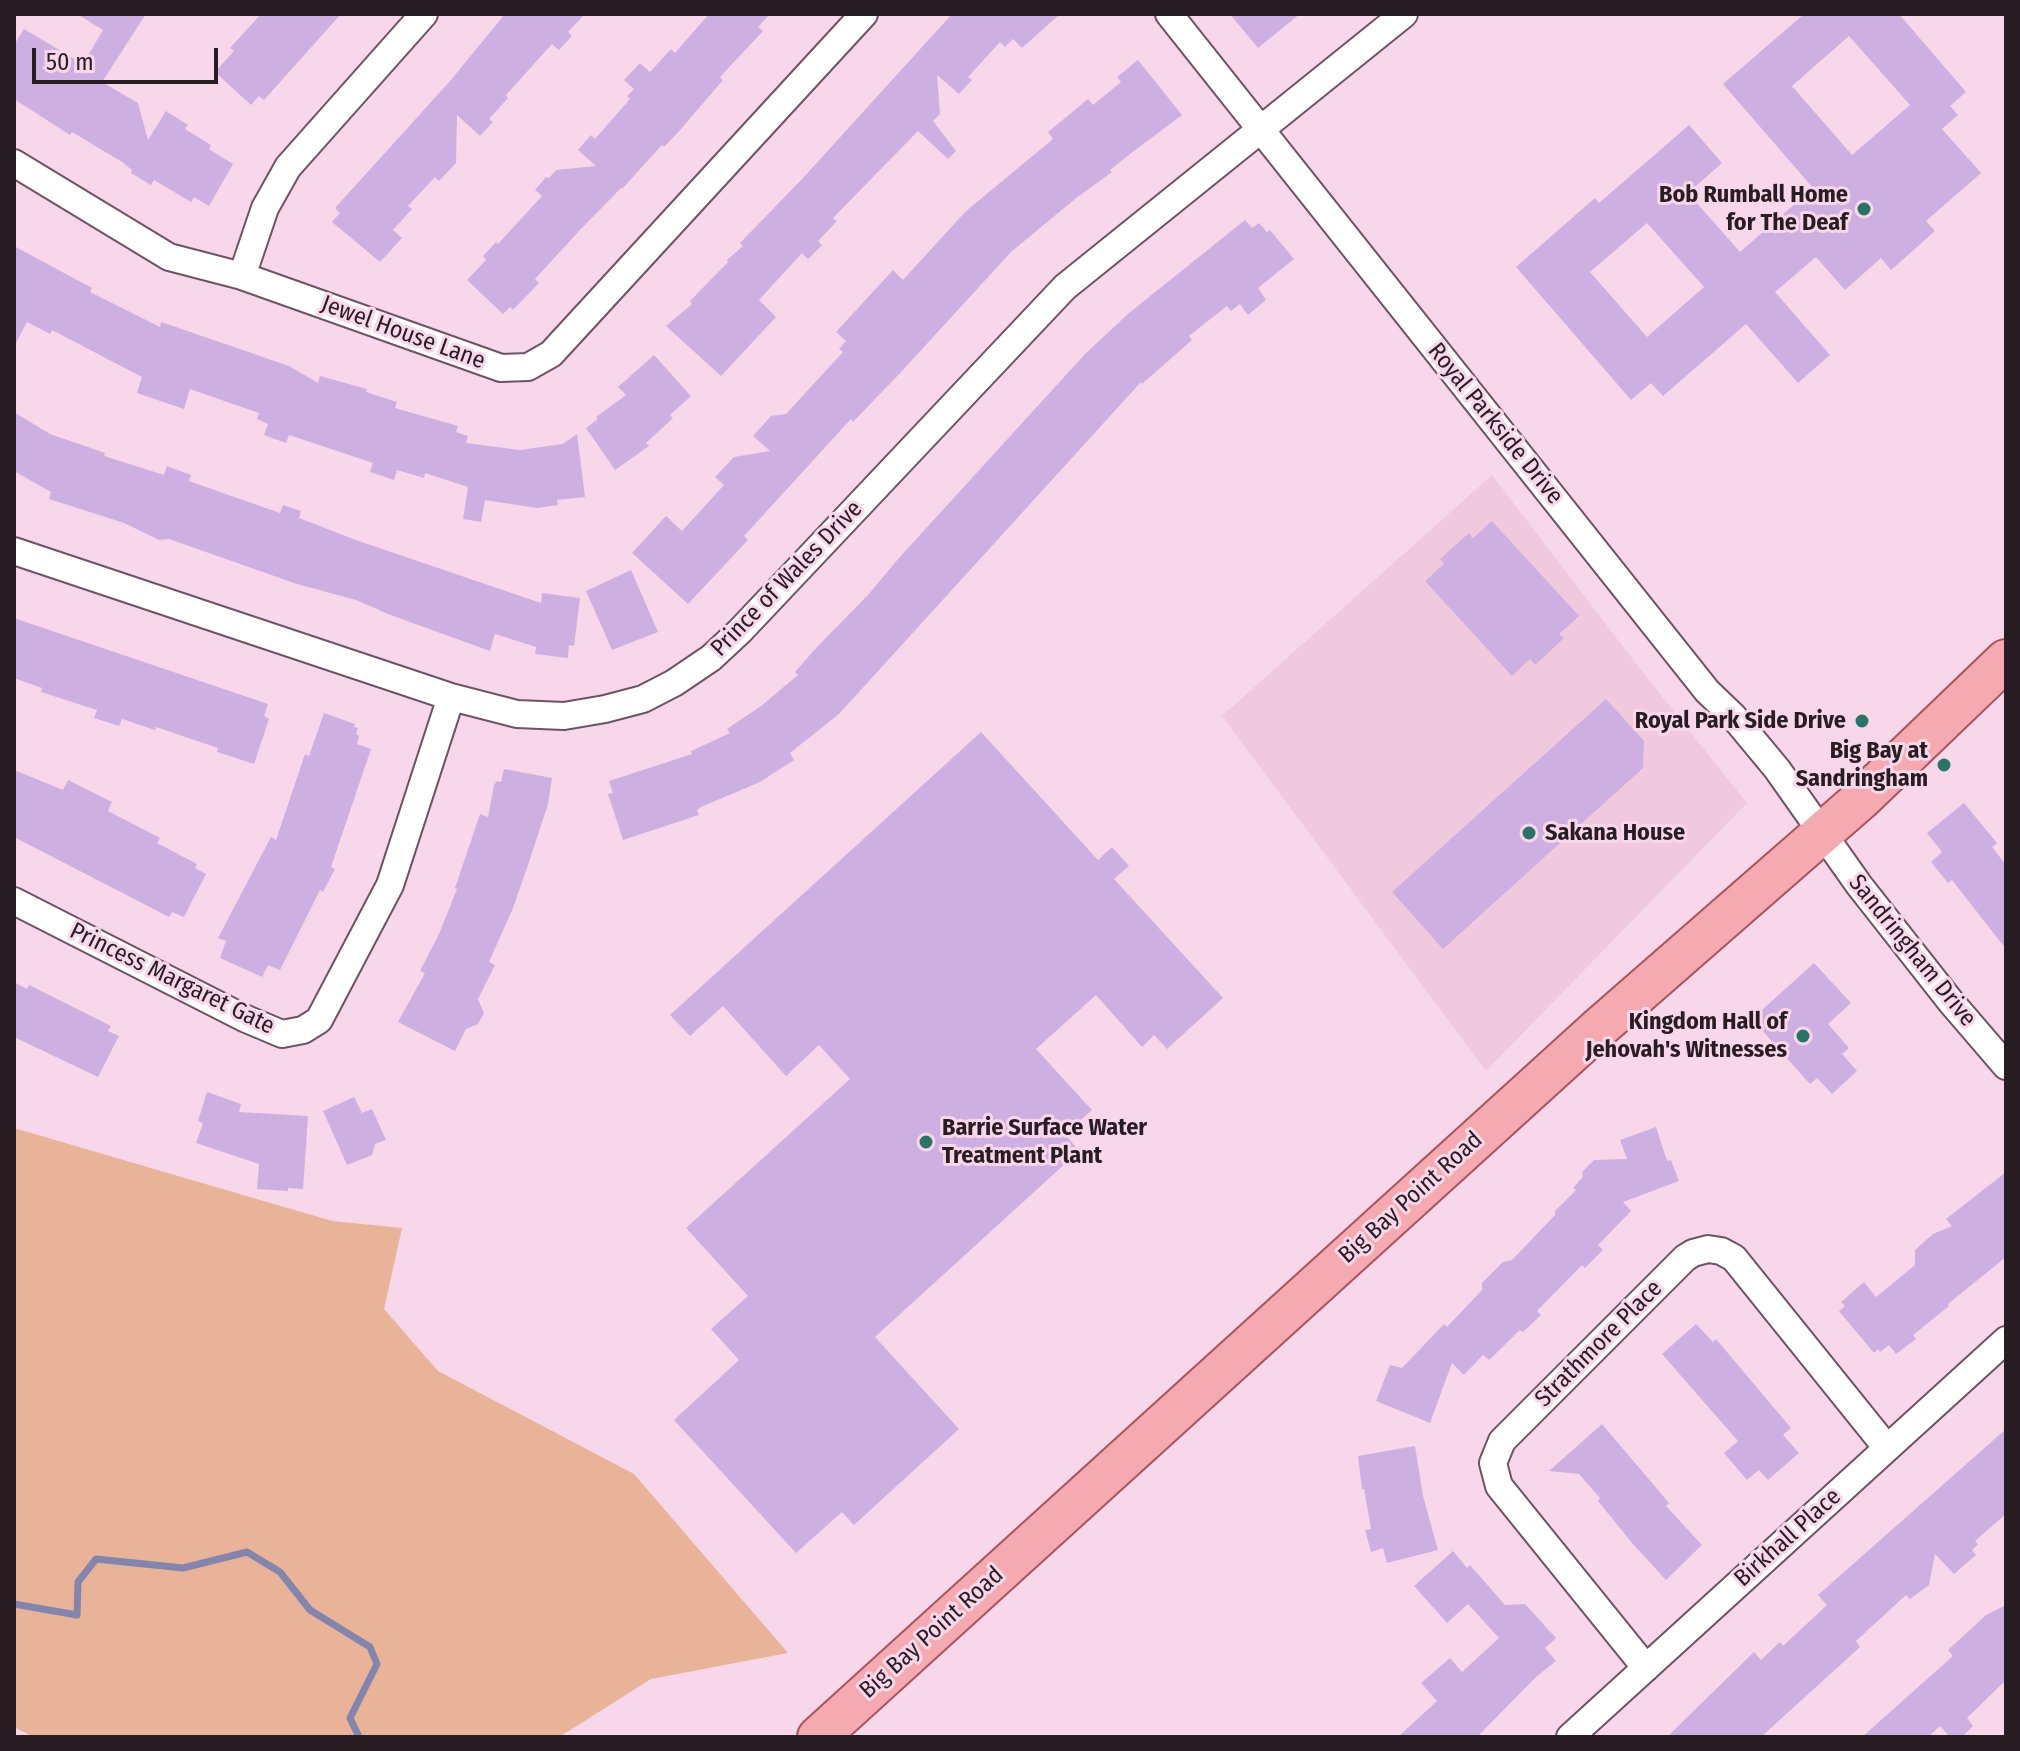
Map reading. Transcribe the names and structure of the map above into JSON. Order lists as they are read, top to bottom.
{
  "streets": {
    "main road": ["Big Bay Point Road"],
    "street": [
      "Jewel House Lane",
      "Royal Parkside Drive",
      "Prince of Wales Drive",
      "Sandringham Drive",
      "Princess Margaret Gate",
      "Strathmore Place",
      "Birkhall Place"
    ]
  },
  "crossings": [
    ["Royal Parkside Drive", "Prince of Wales Drive"],
    ["Royal Parkside Drive", "Sandringham Drive"],
    ["Royal Parkside Drive", "Big Bay Point Road"],
    ["Prince of Wales Drive", "Princess Margaret Gate"],
    ["Sandringham Drive", "Big Bay Point Road"],
    ["Strathmore Place", "Birkhall Place"]
  ],
  "places": [
    "Bob Rumball Home for The Deaf",
    "Royal Park Side Drive",
    "Big Bay at Sandringham",
    "Sakana House",
    "Kingdom Hall of Jehovah's Witnesses",
    "Barrie Surface Water Treatment Plant"
  ],
  "scale_bar": "50 m"
}
